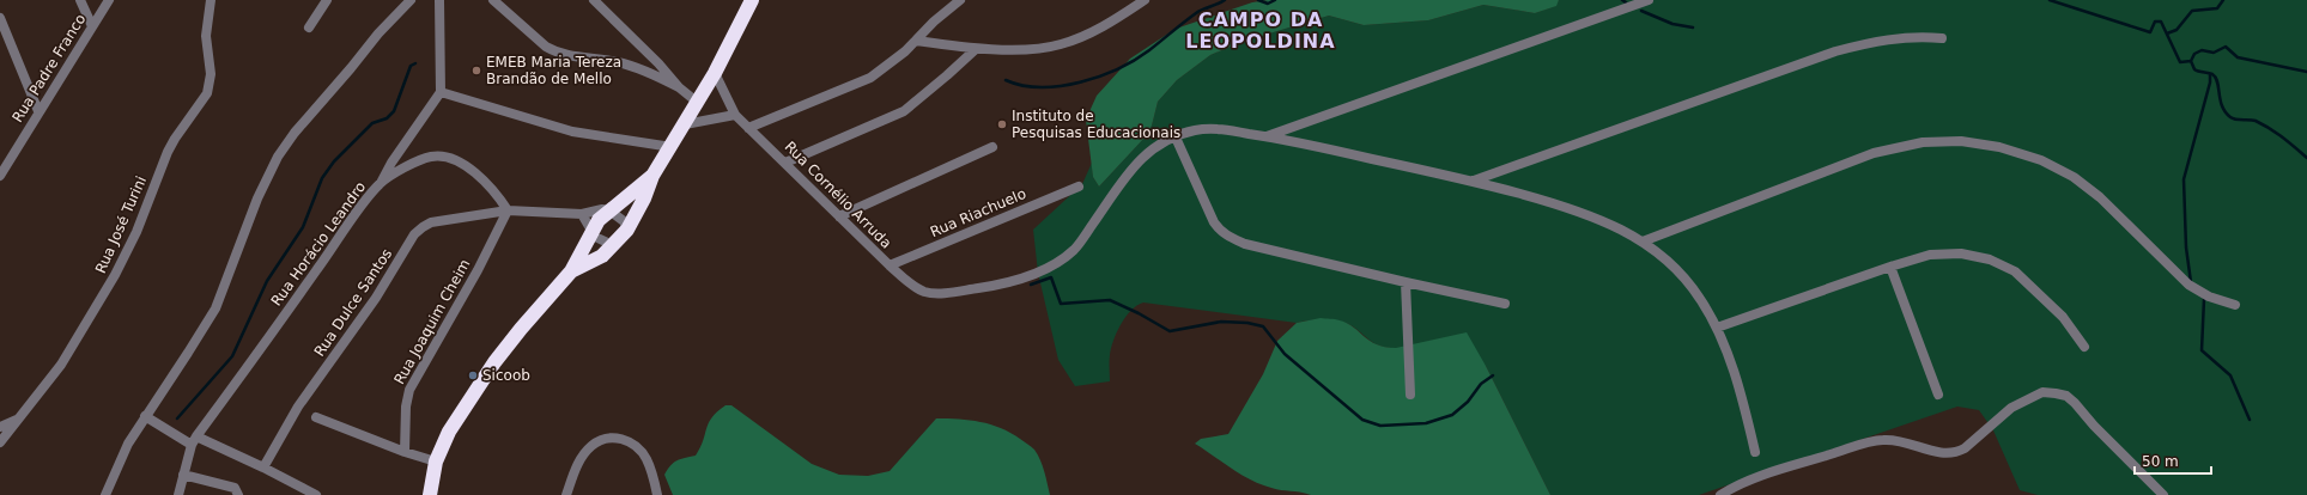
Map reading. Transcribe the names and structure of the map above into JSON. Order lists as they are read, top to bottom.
{
  "streets": {
    "street": [
      "Rua Padre Franco",
      "Rua Cornélio Arruda",
      "Rua Riachuelo",
      "Rua José Turini",
      "Rua Horácio Leandro",
      "Rua Dulce Santos",
      "Rua Joaquim Cheim"
    ]
  },
  "crossings": [
    ["Rua Cornélio Arruda", "Rua Riachuelo"],
    ["Rua Horácio Leandro", "Rua Dulce Santos"],
    ["Rua Horácio Leandro", "Rua Joaquim Cheim"],
    ["Rua Dulce Santos", "Rua Joaquim Cheim"]
  ],
  "districts": ["CAMPO DA LEOPOLDINA"],
  "places": ["EMEB Maria Tereza Brandão de Mello", "Instituto de Pesquisas Educacionais", "Sicoob"],
  "scale_bar": "50 m"
}
